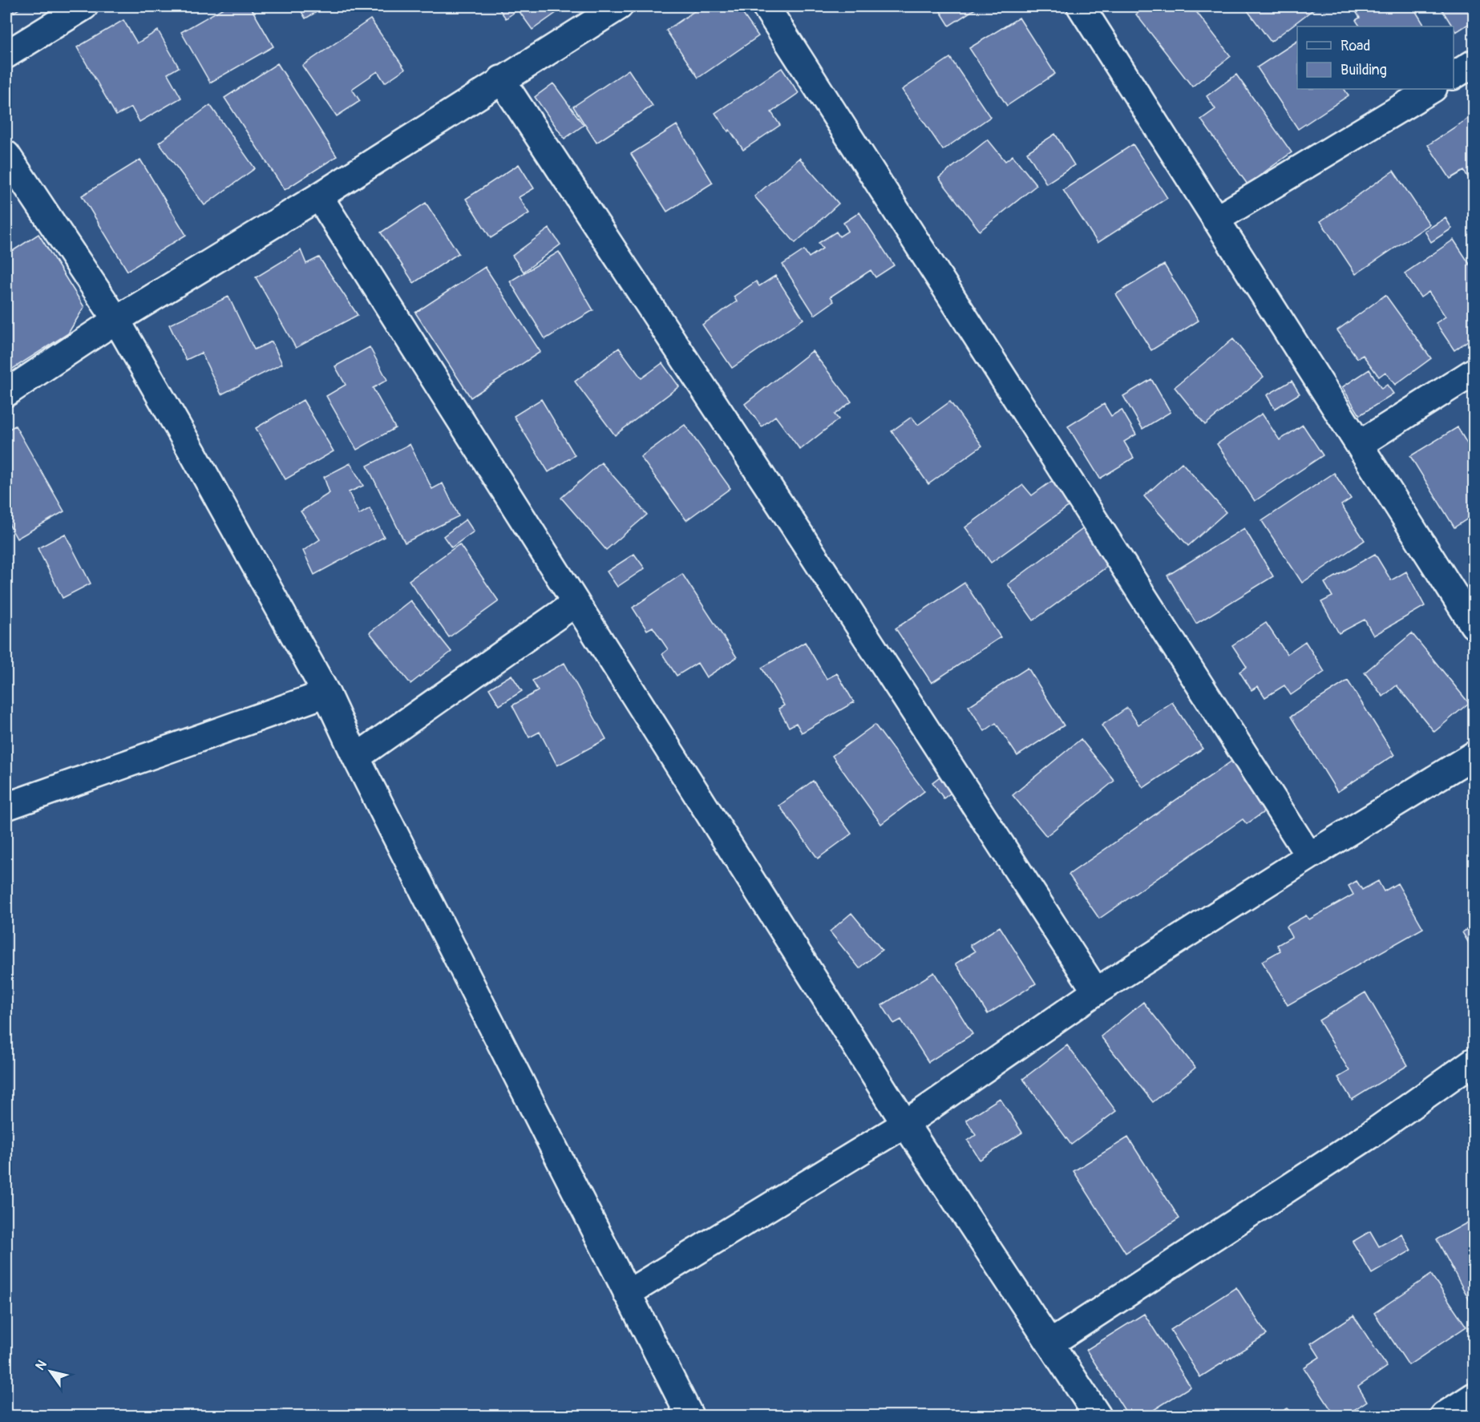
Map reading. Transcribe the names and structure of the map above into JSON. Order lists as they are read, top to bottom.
{
  "legend": ["Road", "Building"],
  "north": "top left"
}
